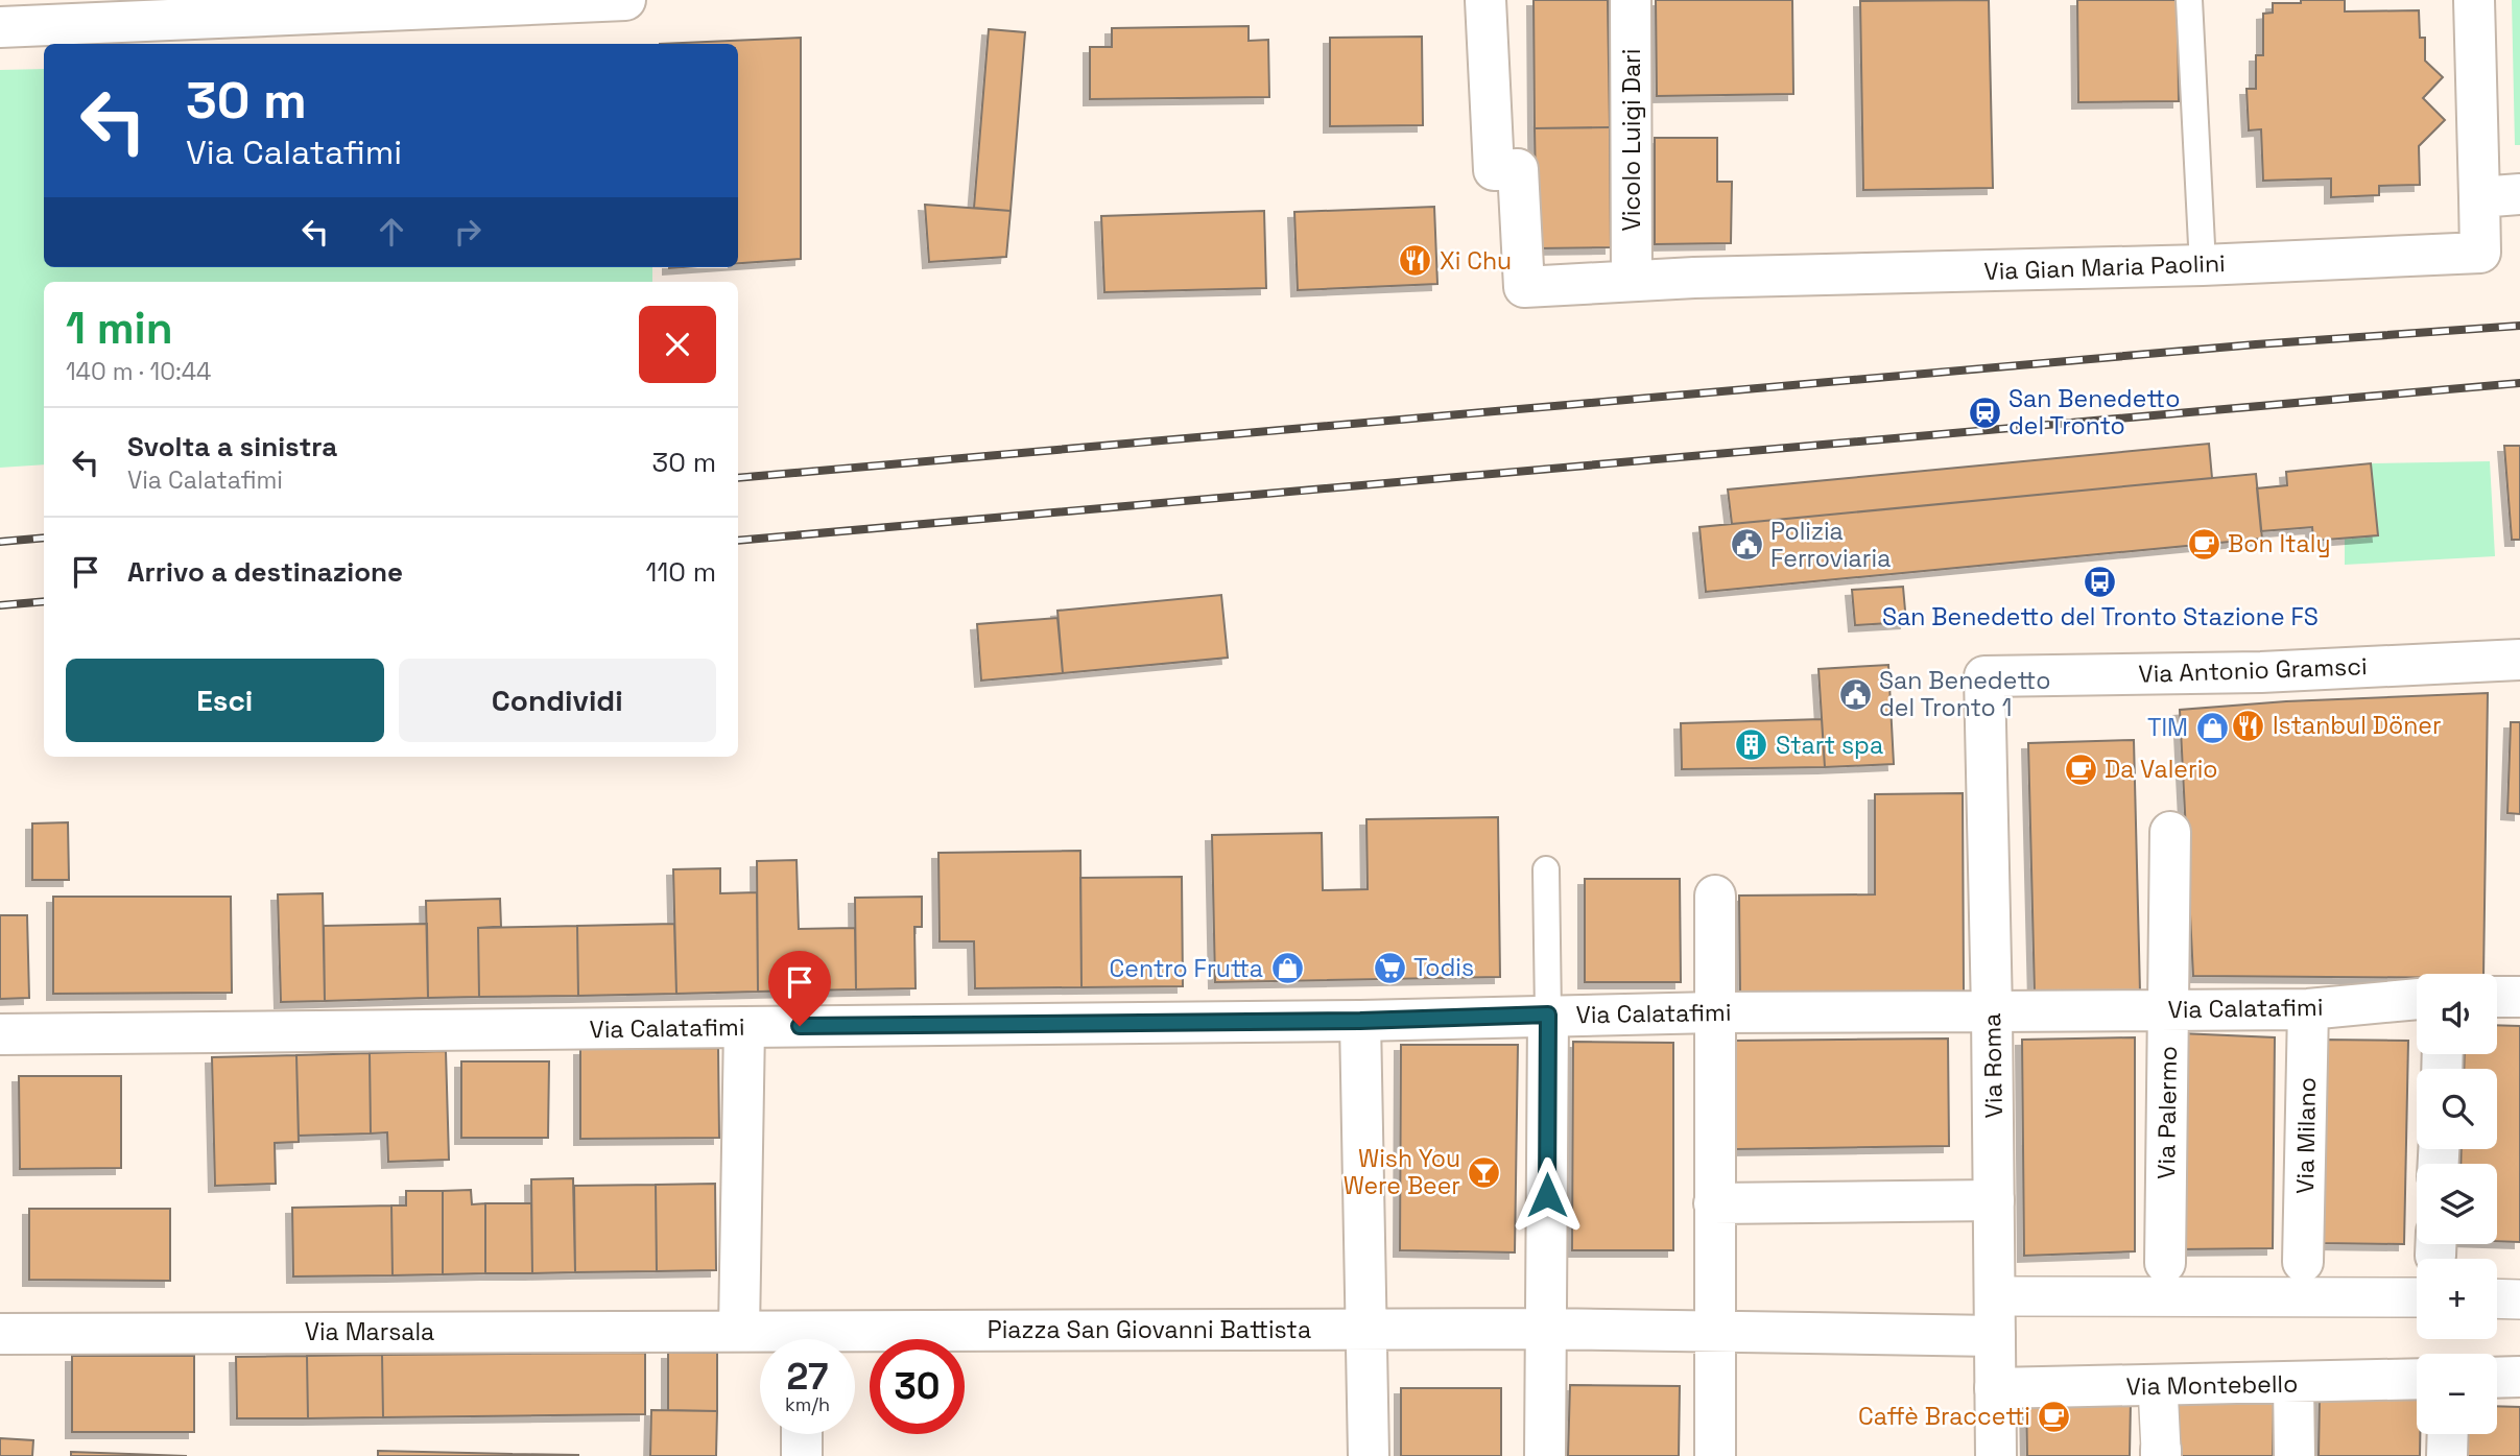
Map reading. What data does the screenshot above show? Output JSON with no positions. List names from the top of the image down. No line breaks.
{"streets":{"street":["Vicolo Luigi Dari","Via Gian Maria Paolini","Via Antonio Gramsci","Via Calatafimi","Via Roma","Via Palermo","Via Milano","Piazza San Giovanni Battista","Via Marsala","Via Montebello"]},"crossings":[["Vicolo Luigi Dari","Via Gian Maria Paolini"],["Via Antonio Gramsci","Via Roma"],["Via Calatafimi","Via Roma"],["Via Calatafimi","Via Palermo"],["Via Calatafimi","Via Milano"],["Via Roma","Piazza San Giovanni Battista"],["Via Roma","Via Montebello"],["Piazza San Giovanni Battista","Via Marsala"]],"places":{"restaurant":["Xi Chu","Istanbul Döner"],"station":["San Benedetto del Tronto"],"cafe":["Bon Italy","Da Valerio","Caffè Braccetti"],"public building":["Polizia Ferroviaria","San Benedetto del Tronto 1"],"bus stop":["San Benedetto del Tronto Stazione FS"],"shop":["TIM","Centro Frutta"],"building":["Start spa"],"supermarket":["Todis"],"bar":["Wish You Were Beer"]},"page":{"turn":["30 m","Via Calatafimi"],"heading":["1 min","140 m · 10:44"],"list":[{"name":"Svolta a sinistra","note":"Via Calatafimi","value":"30 m"},{"name":"Arrivo a destinazione","value":"110 m"}],"buttons":["Esci","Condividi"],"map_buttons":["+","−"],"speed":"27 km/h","limit":"30"}}
